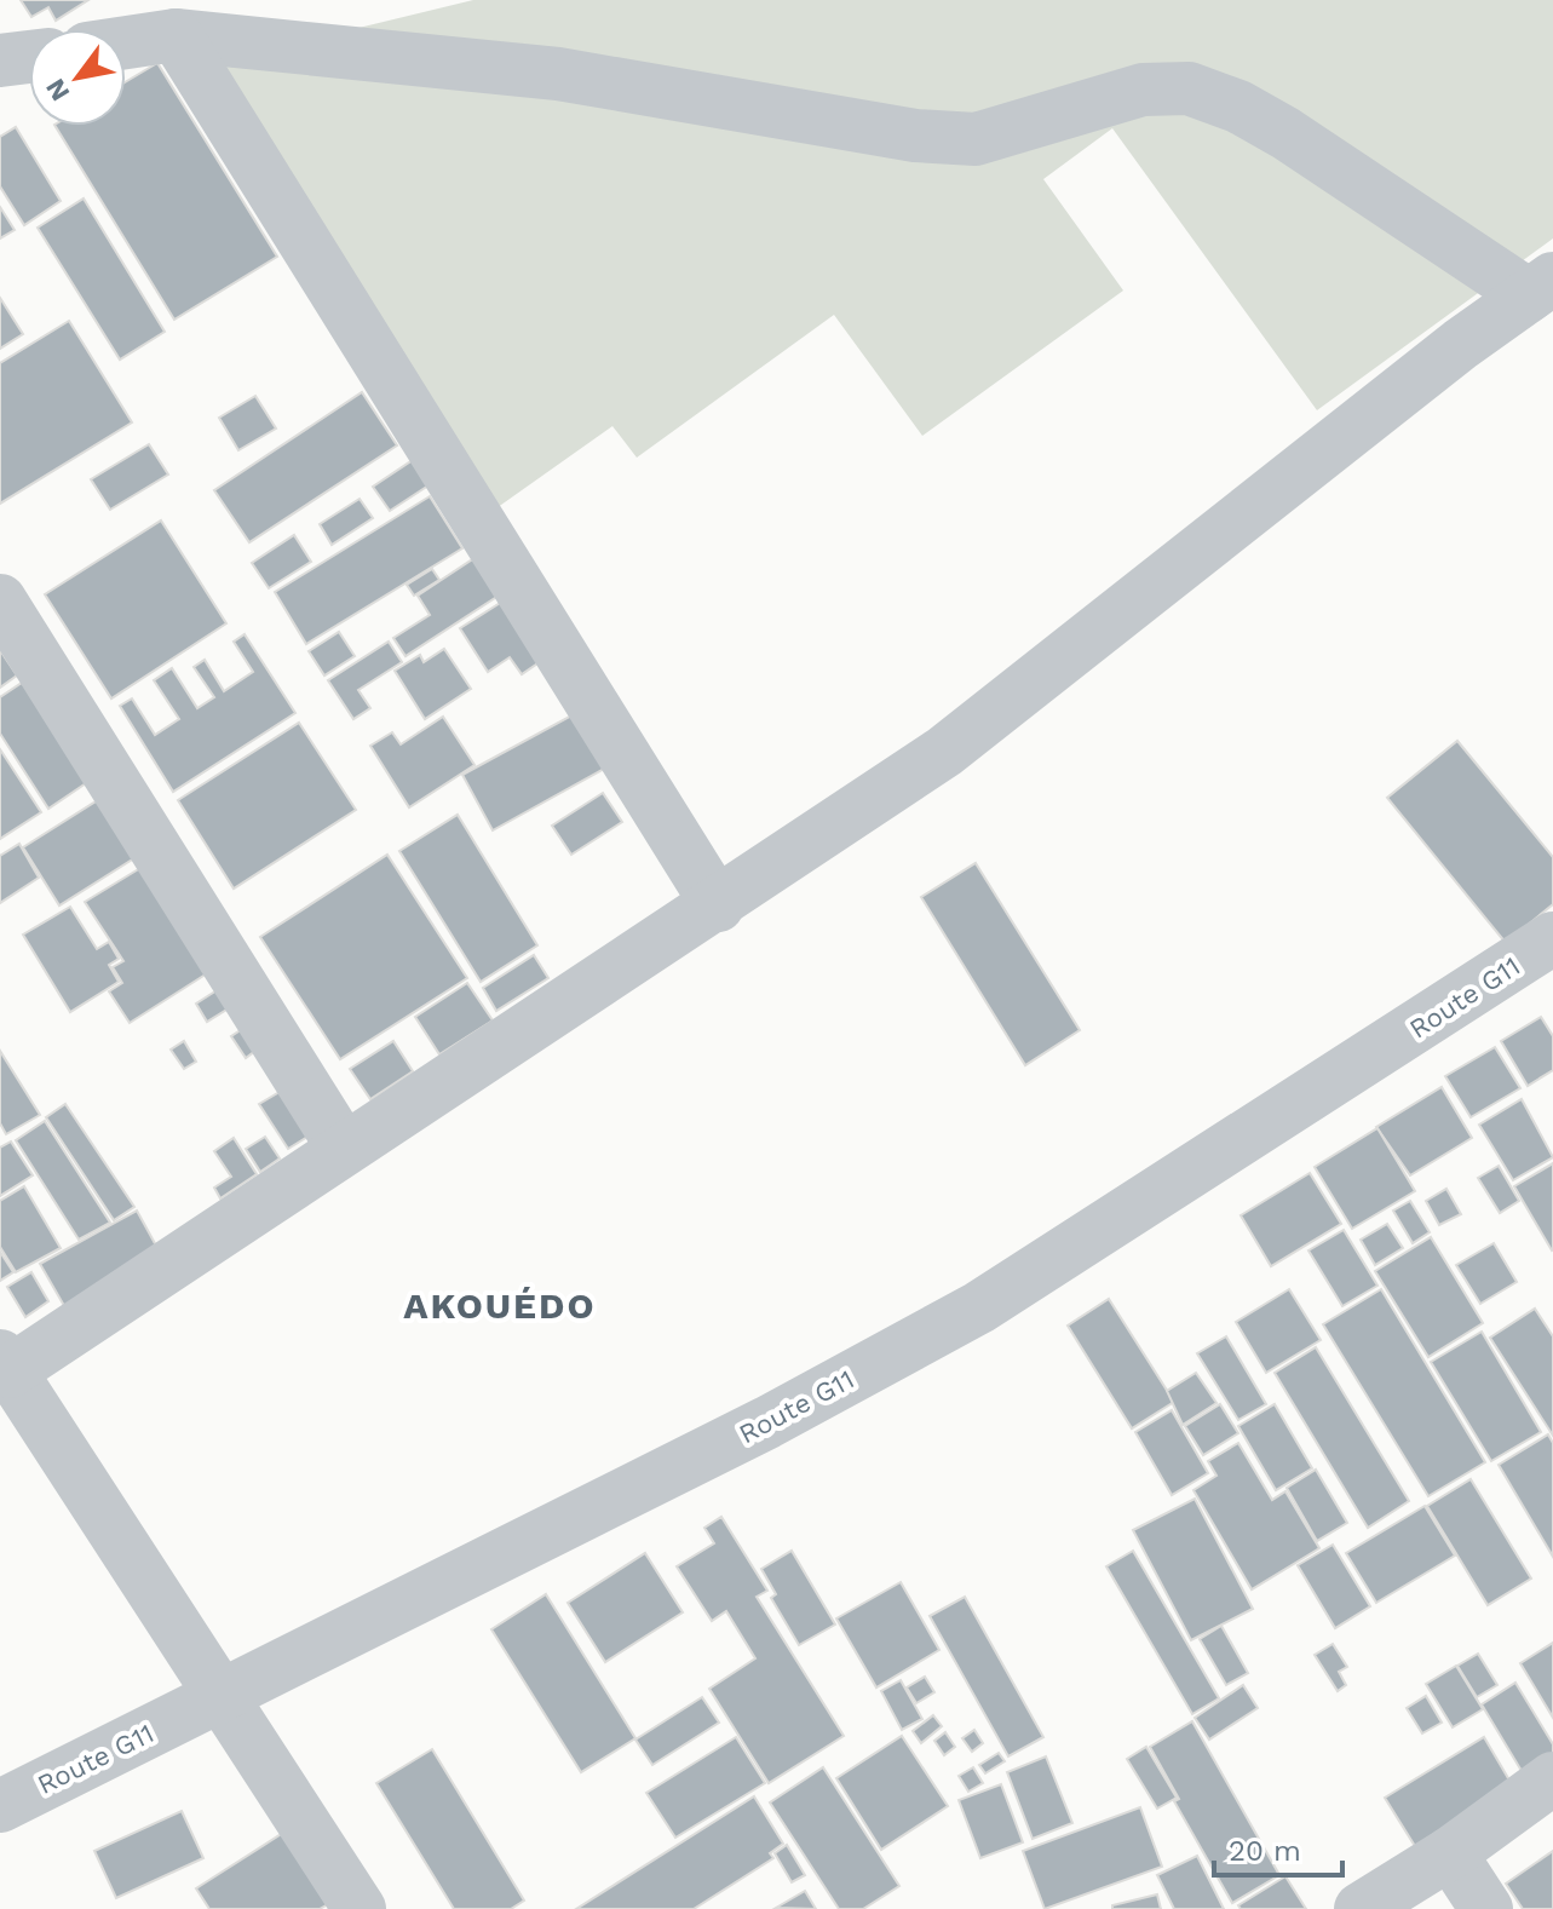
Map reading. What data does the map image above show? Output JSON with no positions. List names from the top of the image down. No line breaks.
{"streets":{"street":["Route G11"]},"districts":["AKOUÉDO"],"scale_bar":"20 m","north":"bottom left"}
